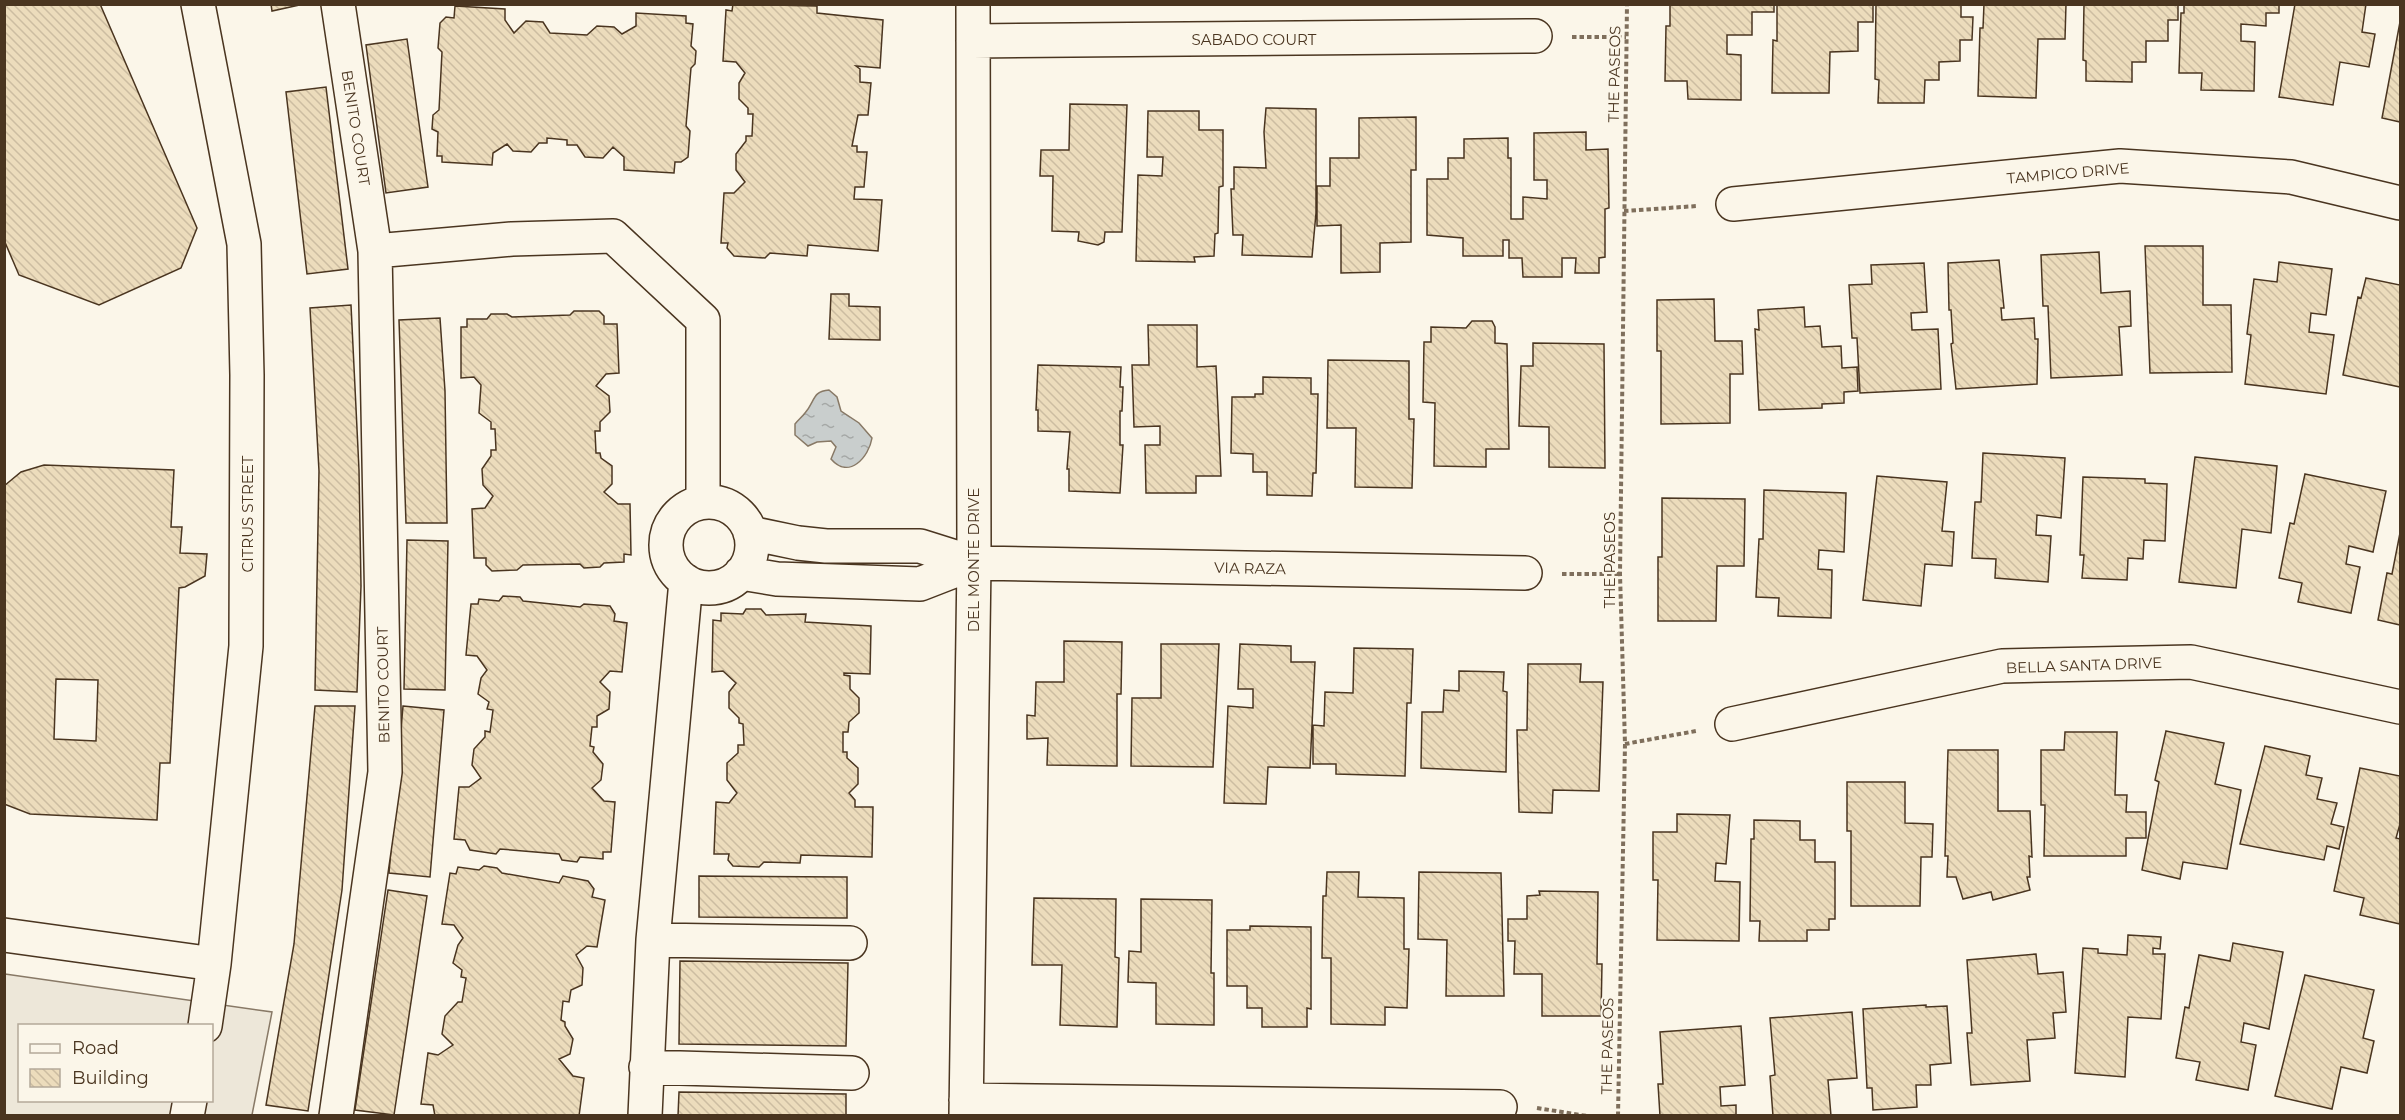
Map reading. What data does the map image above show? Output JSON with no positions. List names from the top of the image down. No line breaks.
{"streets":{"street":["SABADO COURT","BENITO COURT","TAMPICO DRIVE","CITRUS STREET","DEL MONTE DRIVE","VIA RAZA","BELLA SANTA DRIVE"],"path":["THE PASEOS"]},"crossings":[["SABADO COURT","DEL MONTE DRIVE"],["DEL MONTE DRIVE","VIA RAZA"]],"legend":["Road","Building"]}
